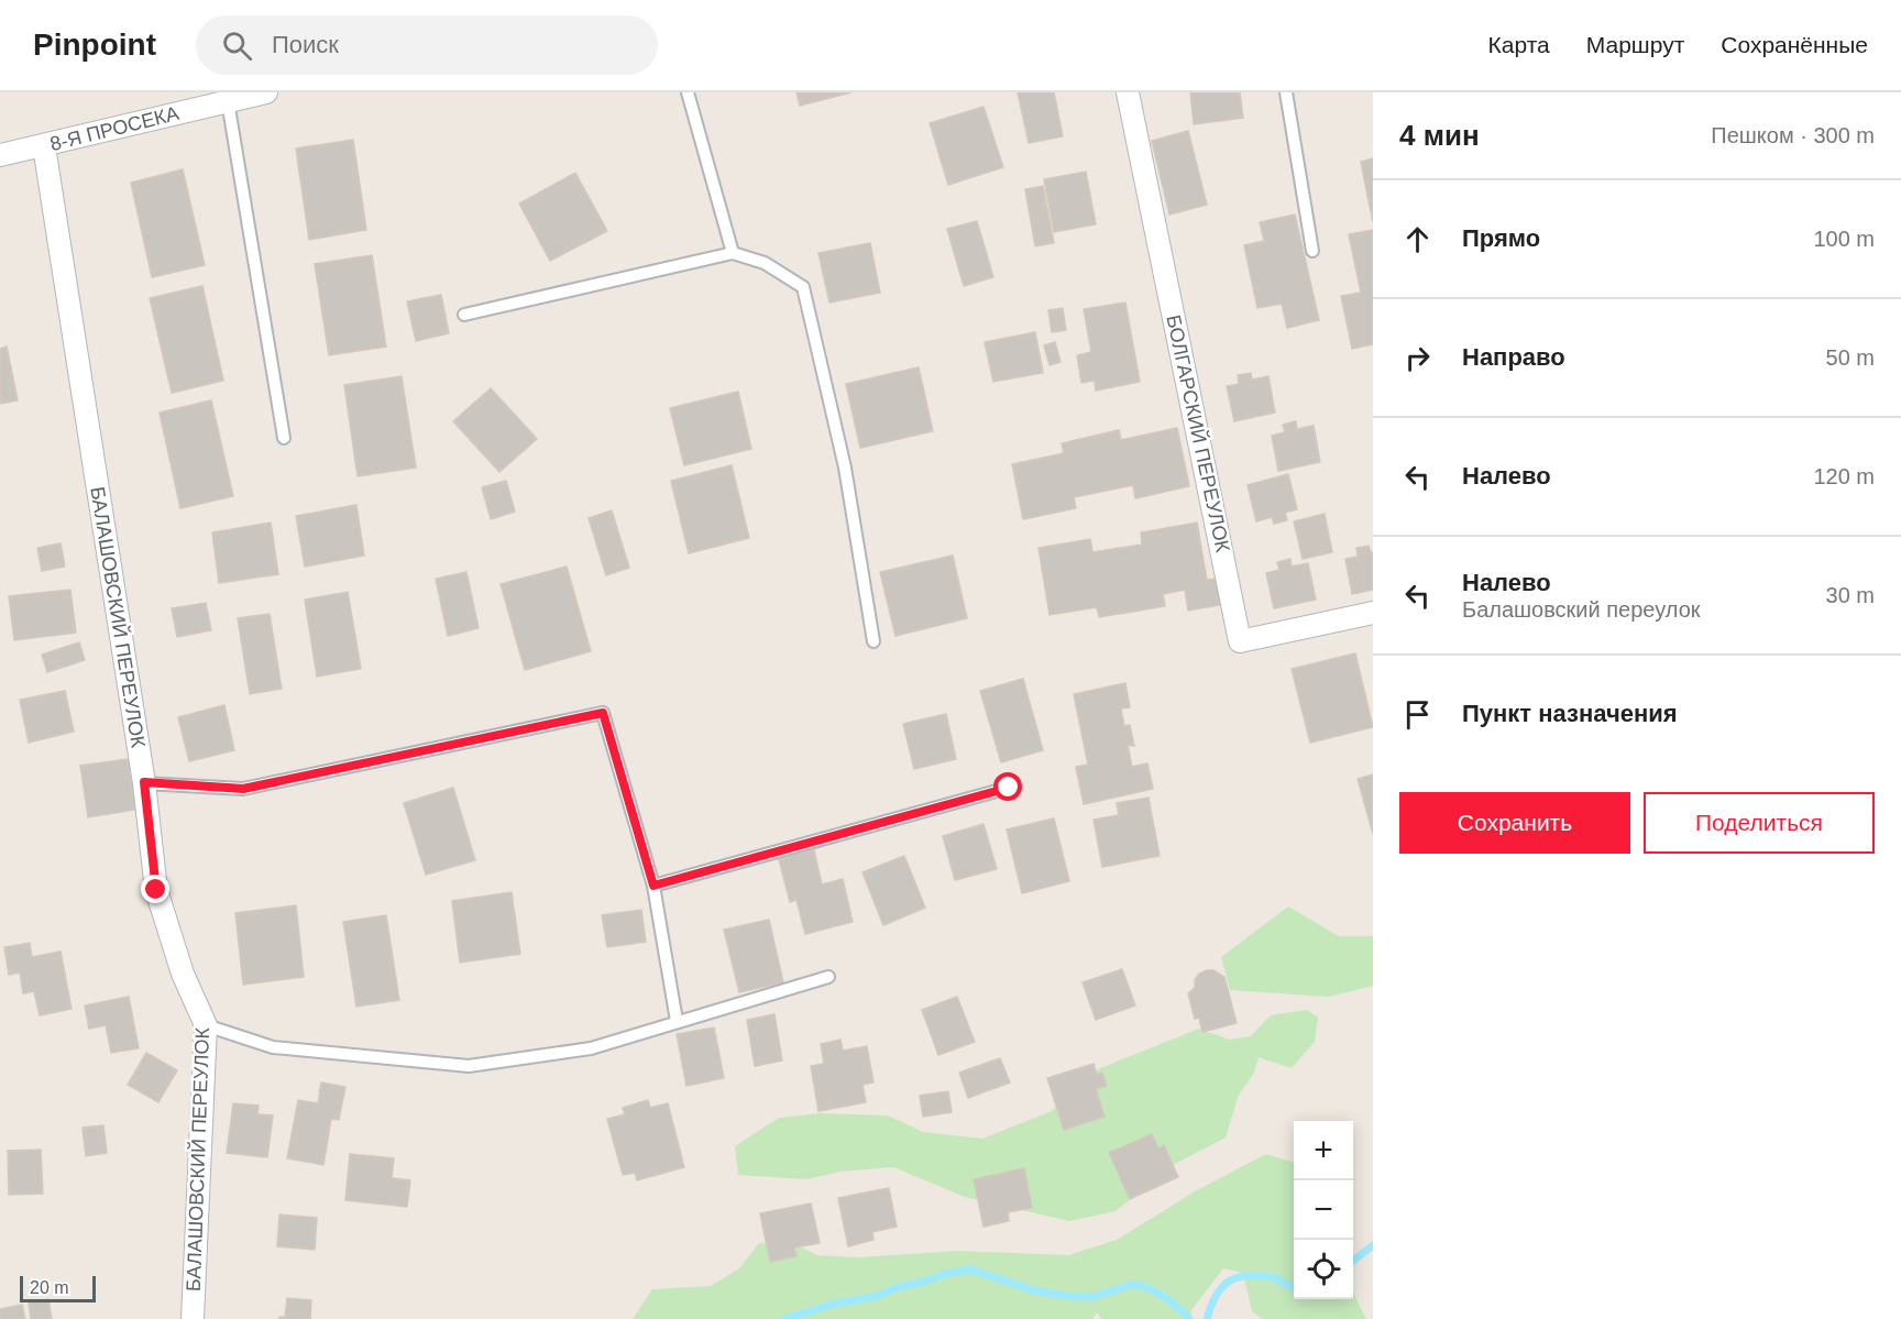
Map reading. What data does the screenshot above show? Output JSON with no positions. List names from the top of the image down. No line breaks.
{"streets":{"street":["8-Я ПРОСЕКА","БОЛГАРСКИЙ ПЕРЕУЛОК","БАЛАШОВСКИЙ ПЕРЕУЛОК"]},"crossings":[["8-Я ПРОСЕКА","БАЛАШОВСКИЙ ПЕРЕУЛОК"]],"scale_bar":"20 m","page":{"header":"Pinpoint","search":"Поиск","nav":["Карта","Маршрут","Сохранённые"],"heading":["4 мин","Пешком · 300 m"],"list":[["Прямо","100 m"],["Направо","50 m"],["Налево","120 m"],["Налево","Балашовский переулок","30 m"],"Пункт назначения"],"buttons":["Сохранить","Поделиться"],"map_buttons":["+","−"],"scale":"20 m"}}
